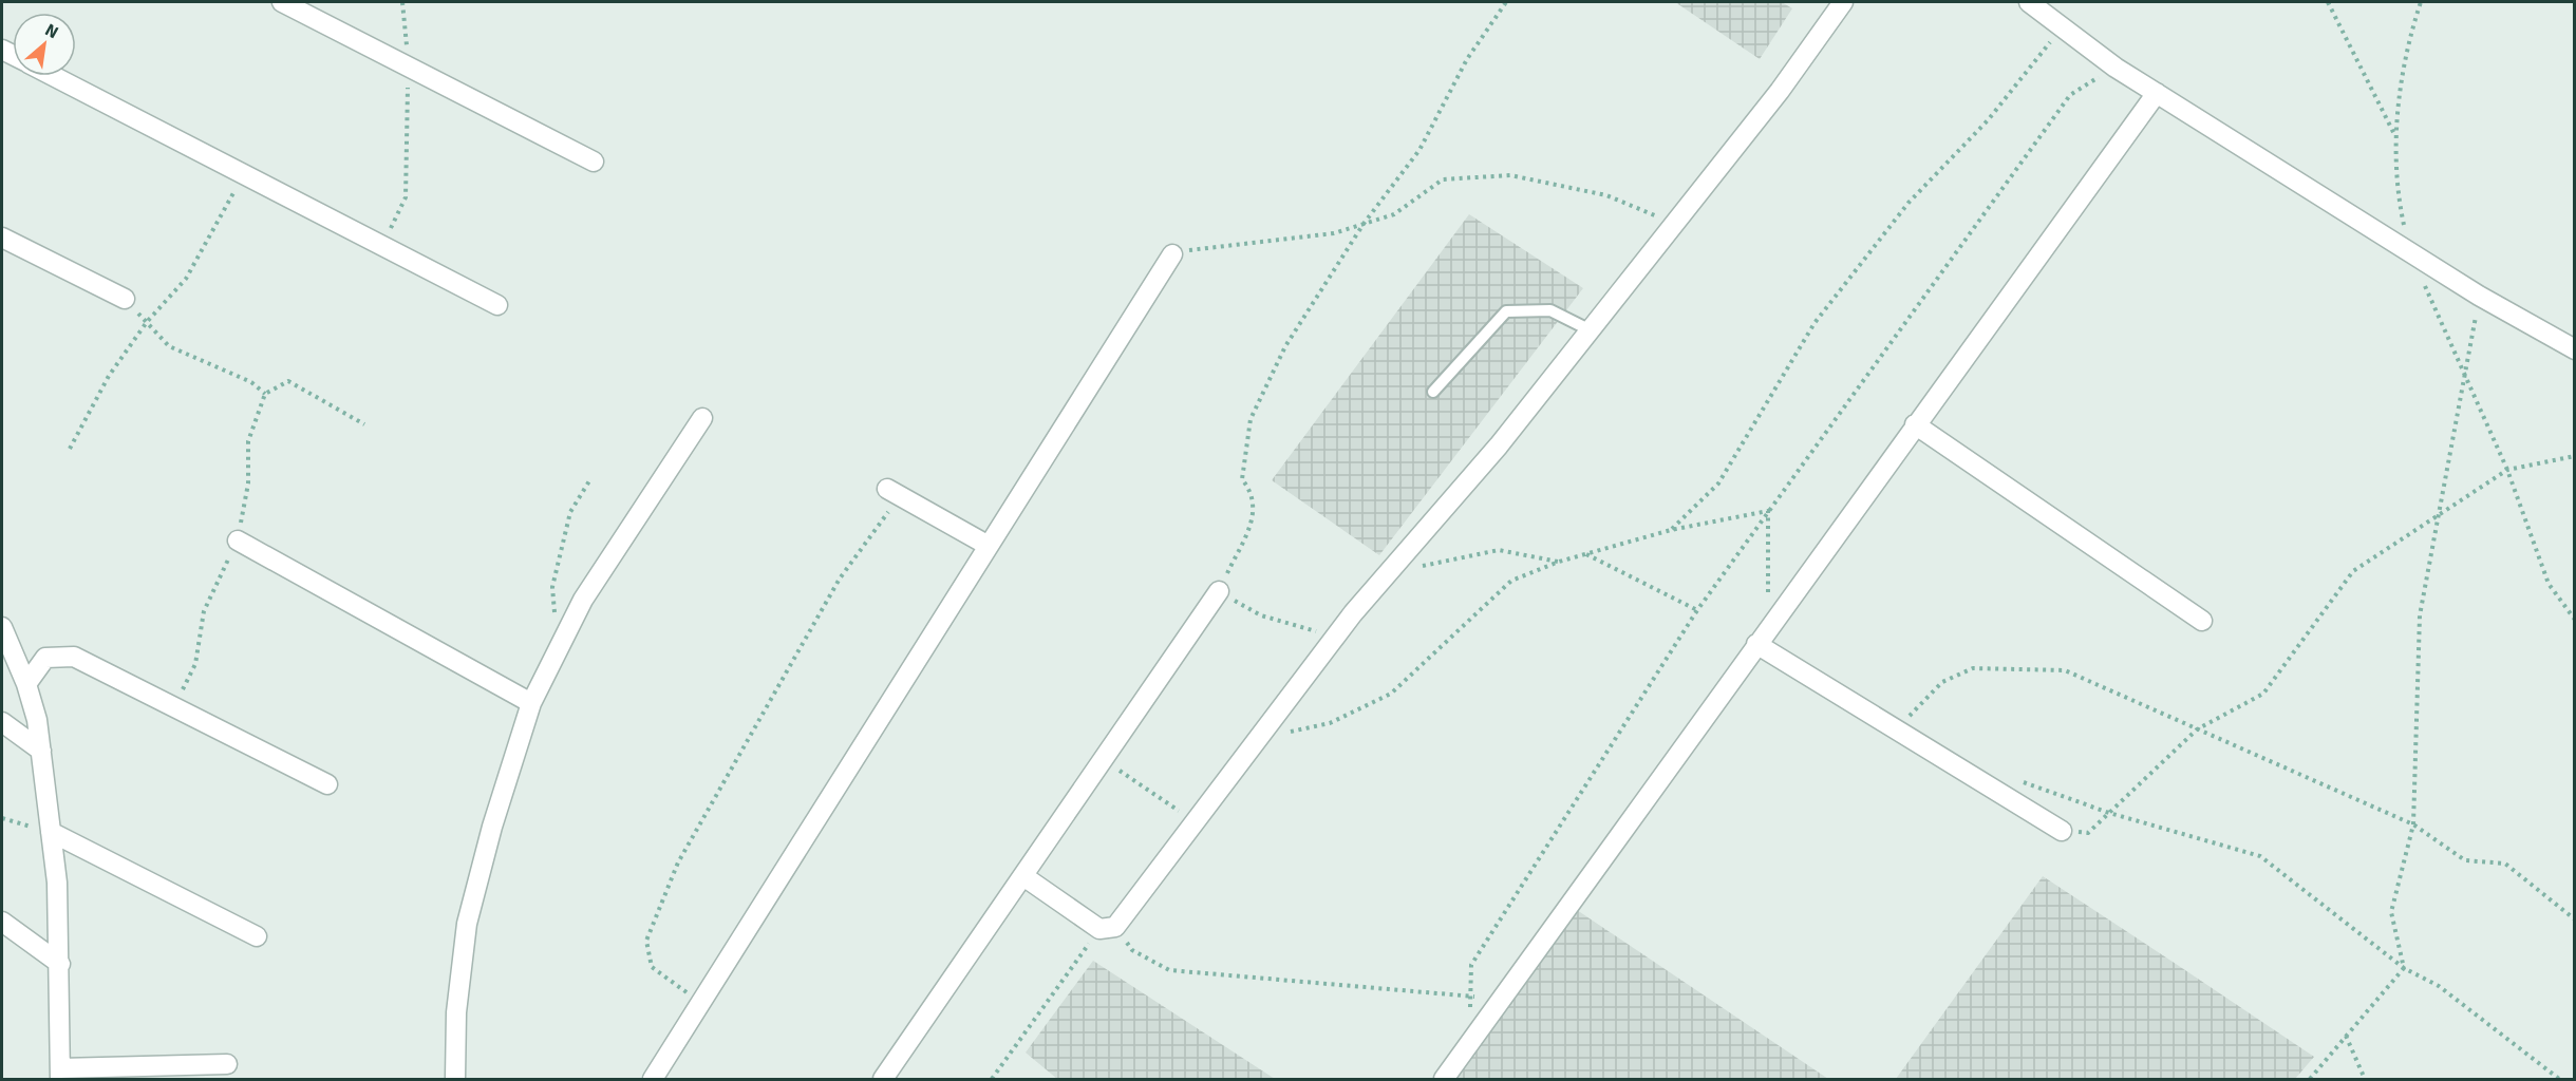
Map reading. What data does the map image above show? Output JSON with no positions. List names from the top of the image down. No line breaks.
{"north":"top right"}
